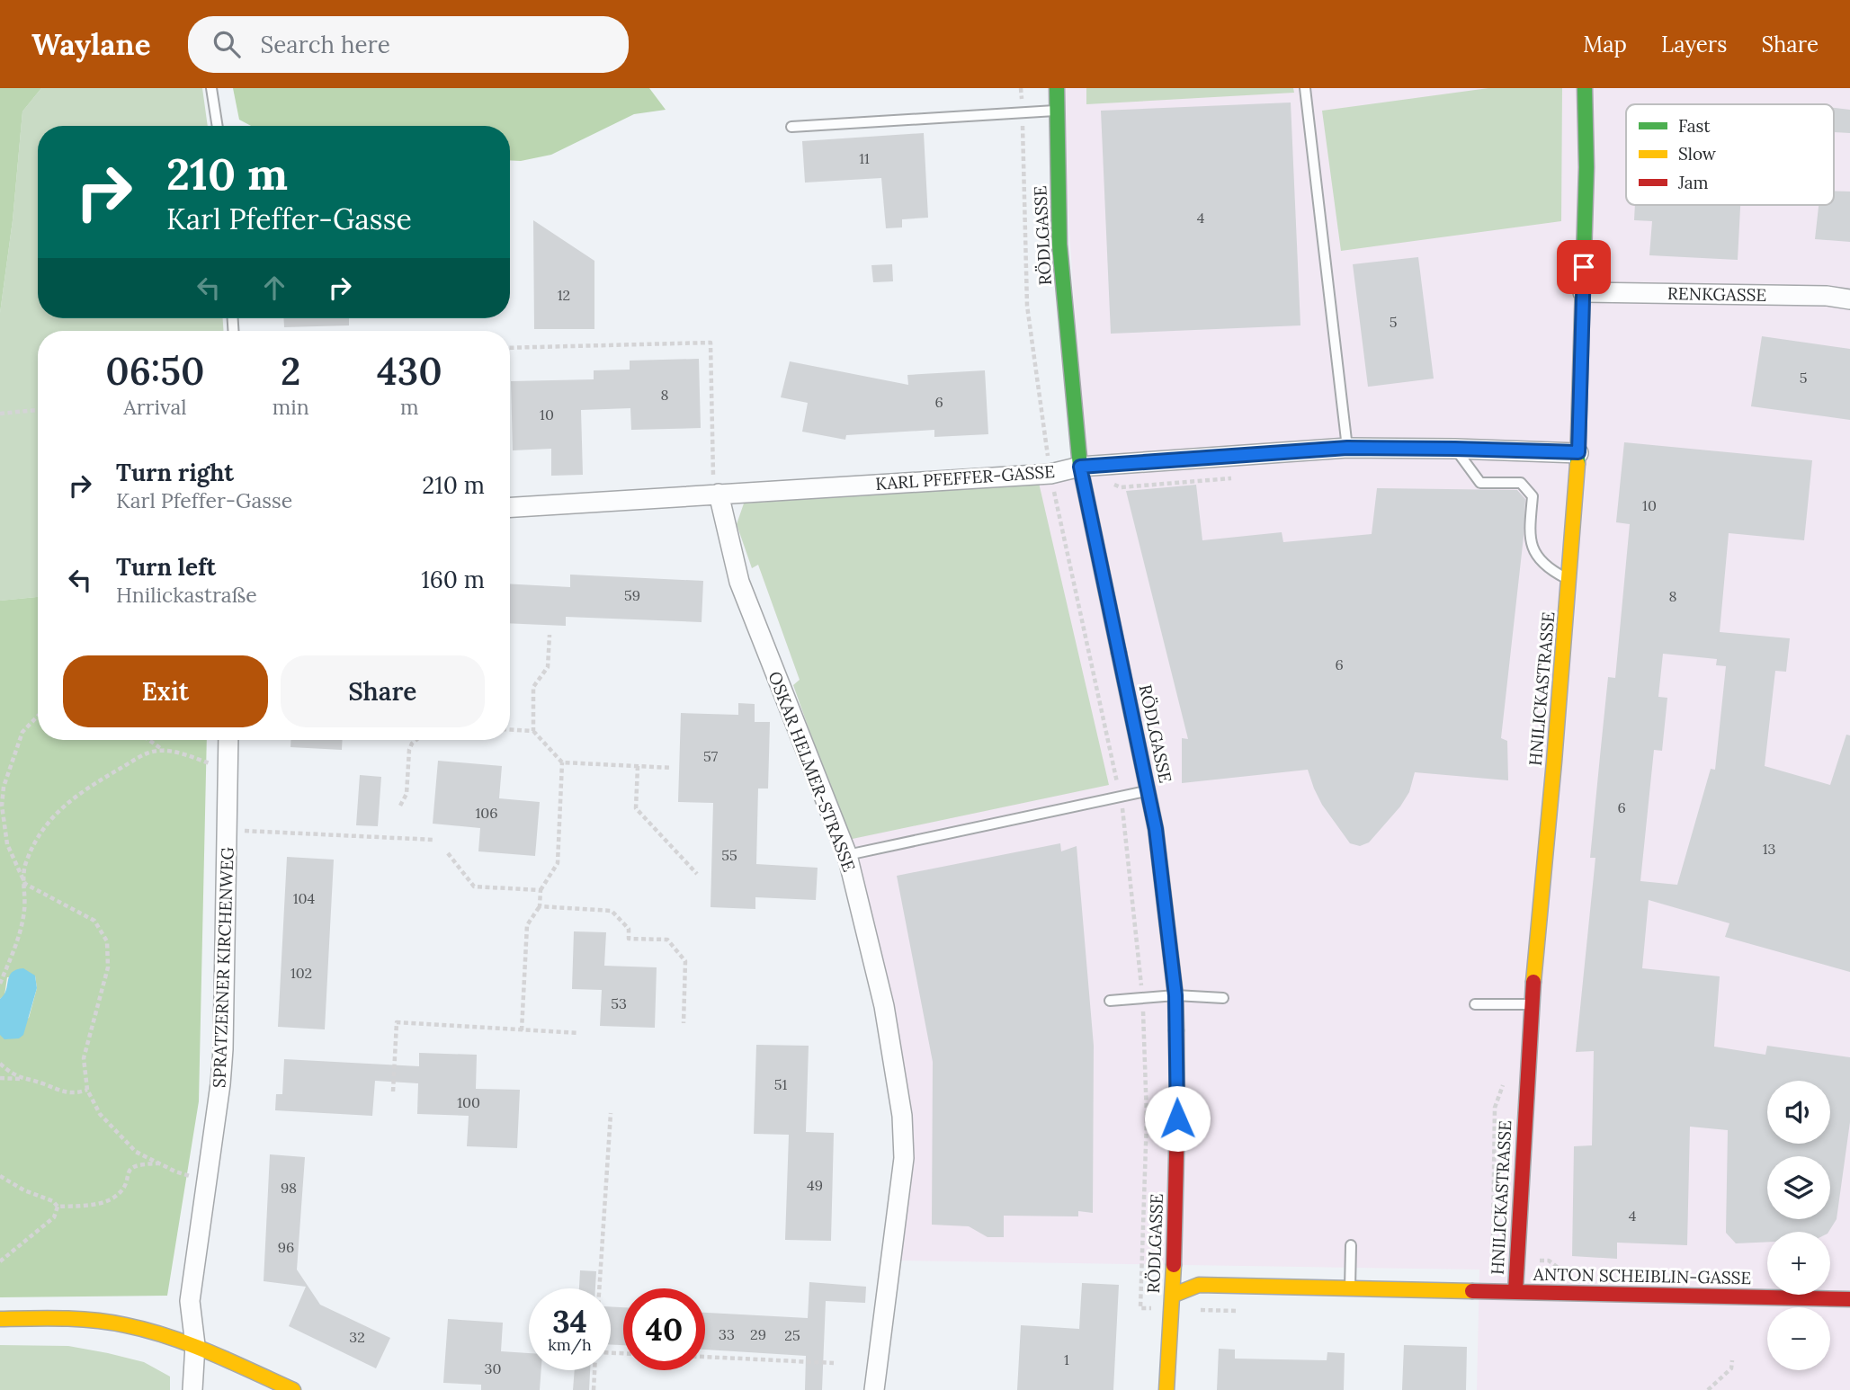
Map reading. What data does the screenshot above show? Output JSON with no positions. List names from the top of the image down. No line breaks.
{"streets":{"street":["RÖDLGASSE","RENKGASSE","KARL PFEFFER-GASSE","HNILICKASTRASSE","OSKAR HELMER-STRASSE","SPRATZERNER KIRCHENWEG","ANTON SCHEIBLIN-GASSE"]},"crossings":[["RÖDLGASSE","KARL PFEFFER-GASSE"],["RÖDLGASSE","ANTON SCHEIBLIN-GASSE"],["RENKGASSE","HNILICKASTRASSE"],["KARL PFEFFER-GASSE","HNILICKASTRASSE"],["KARL PFEFFER-GASSE","OSKAR HELMER-STRASSE"],["HNILICKASTRASSE","ANTON SCHEIBLIN-GASSE"]],"house_numbers":["11","4","12","5","5","8","6","10","10","59","8","6","57","6","106","13","55","104","102","53","51","100","49","98","4","96","33","29","25","32","1","30"],"legend":["Fast","Slow","Jam"],"page":{"header":"Waylane","search":"Search here","nav":["Map","Layers","Share"],"turn":["210 m","Karl Pfeffer-Gasse"],"eta":["06:50","Arrival","2","min","430","m"],"list":[{"name":"Turn right","note":"Karl Pfeffer-Gasse","value":"210 m"},{"name":"Turn left","note":"Hnilickastraße","value":"160 m"}],"buttons":["Exit","Share"],"map_buttons":["+","−"],"speed":"34 km/h","limit":"40"}}
